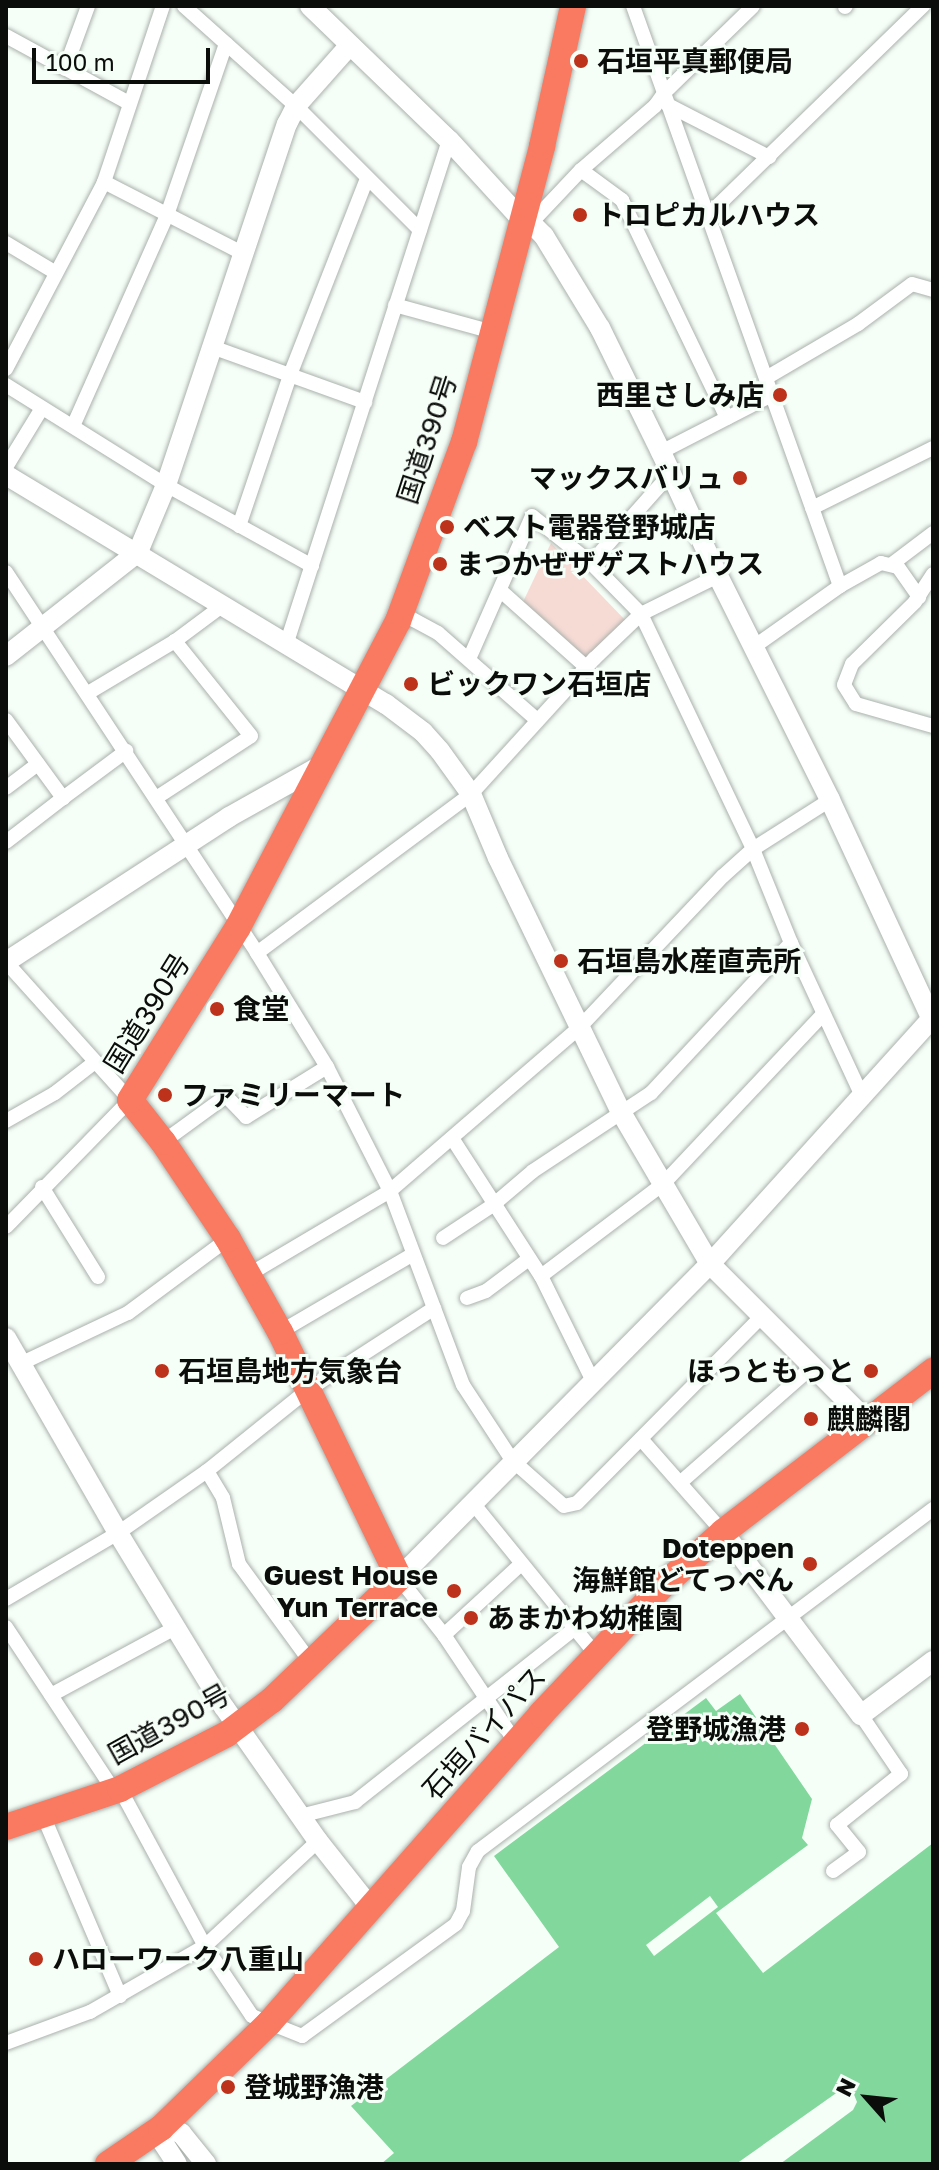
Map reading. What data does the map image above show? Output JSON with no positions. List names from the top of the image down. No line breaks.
{"streets":{"highway":["国道390号","石垣バイパス"]},"places":["石垣平真郵便局","トロピカルハウス","西里さしみ店","マックスバリュ","ベスト電器登野城店","まつかぜザゲストハウス","ビックワン石垣店","石垣島水産直売所","食堂","ファミリーマート","石垣島地方気象台","ほっともっと","麒麟閣","Doteppen 海鮮館どてっぺん","Guest House Yun Terrace","あまかわ幼稚園","登野城漁港","ハローワーク八重山","登城野漁港"],"scale_bar":"100 m","north":"top left"}
